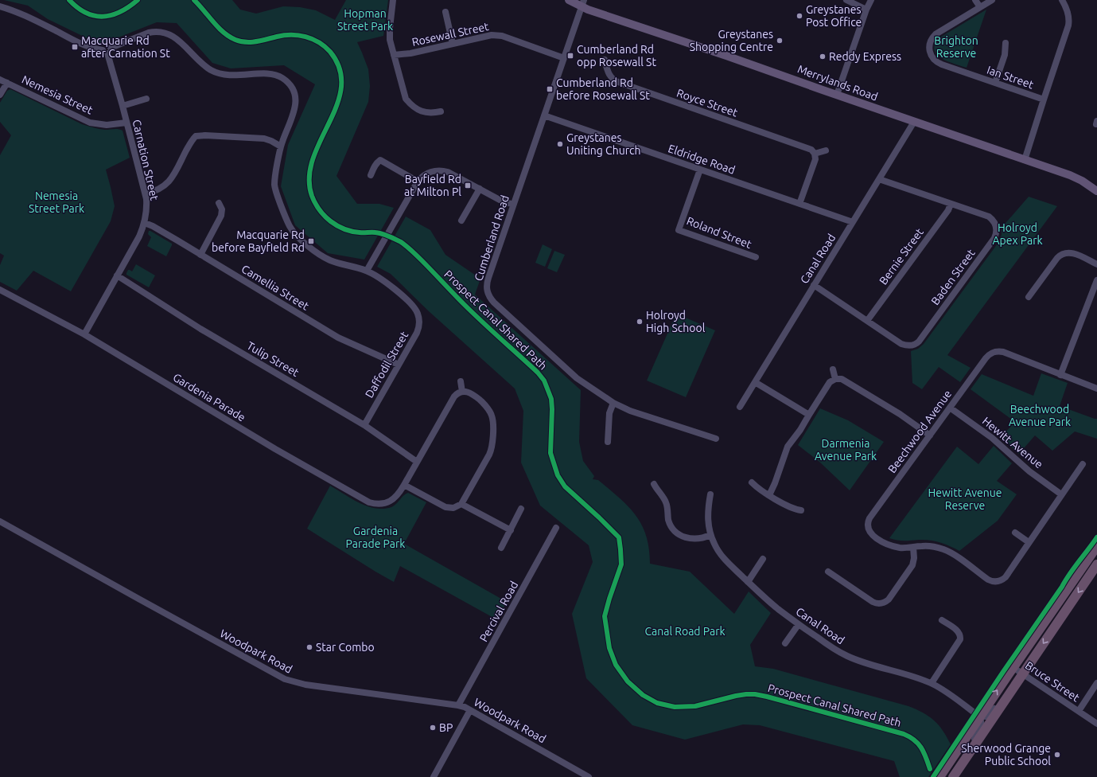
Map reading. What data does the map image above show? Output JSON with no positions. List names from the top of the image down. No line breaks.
{"streets":{"main road":["Merrylands Road"],"street":["Rosewall Street","Ian Street","Nemesia Street","Royce Street","Eldridge Road","Carnation Street","Roland Street","Cumberland Road","Bernie Street","Canal Road","Baden Street","Camellia Street","Tulip Street","Daffodil Street","Gardenia Parade","Beechwood Avenue","Hewitt Avenue","Percival Road","Woodpark Road","Bruce Street"],"cycle path":["Prospect Canal Shared Path"]},"crossings":[["Rosewall Street","Cumberland Road"],["Merrylands Road","Cumberland Road"],["Merrylands Road","Canal Road"],["Nemesia Street","Carnation Street"],["Eldridge Road","Roland Street"],["Eldridge Road","Cumberland Road"],["Eldridge Road","Canal Road"],["Carnation Street","Camellia Street"],["Carnation Street","Tulip Street"],["Carnation Street","Gardenia Parade"],["Bernie Street","Baden Street"],["Canal Road","Baden Street"],["Camellia Street","Daffodil Street"],["Tulip Street","Daffodil Street"],["Tulip Street","Gardenia Parade"],["Beechwood Avenue","Hewitt Avenue"],["Percival Road","Woodpark Road"]],"parks":["Hopman Street Park","Brighton Reserve","Nemesia Street Park","Holroyd Apex Park","Beechwood Avenue Park","Darmenia Avenue Park","Hewitt Avenue Reserve","Gardenia Parade Park","Canal Road Park"],"places":{"other":["Greystanes Post Office","Greystanes Shopping Centre","Reddy Express","Greystanes Uniting Church","Holroyd High School","Star Combo","BP","Sherwood Grange Public School"],"transit":["Macquarie Rd after Carnation St","Cumberland Rd opp Rosewall St","Cumberland Rd before Rosewall St","Bayfield Rd at Milton Pl","Macquarie Rd before Bayfield Rd"]}}
